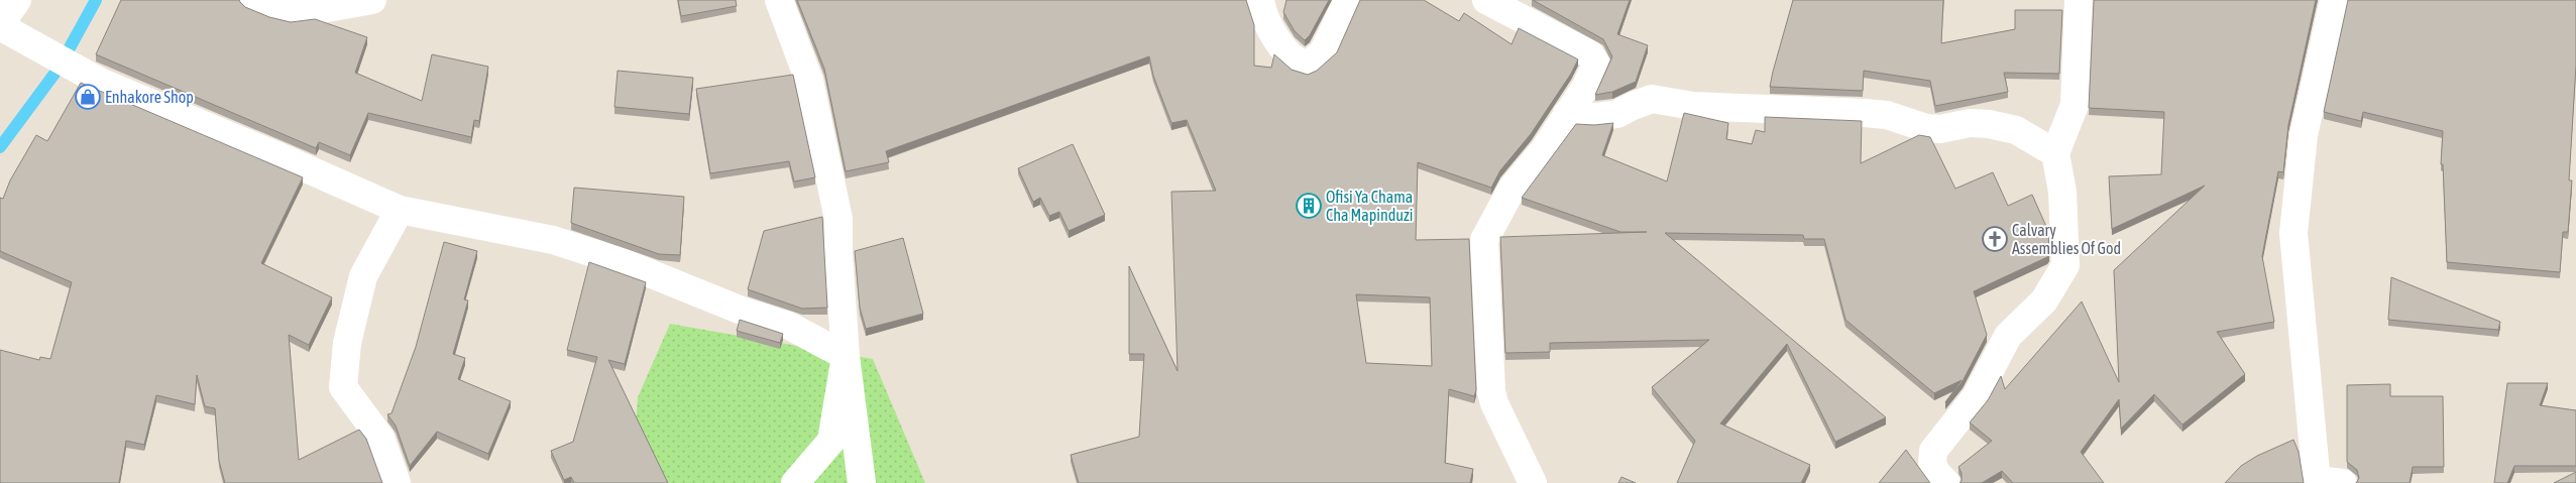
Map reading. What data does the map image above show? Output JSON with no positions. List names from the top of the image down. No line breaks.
{"places":{"shop":["Enhakore Shop"],"building":["Ofisi Ya Chama Cha Mapinduzi"],"church":["Calvary Assemblies Of God"]}}
